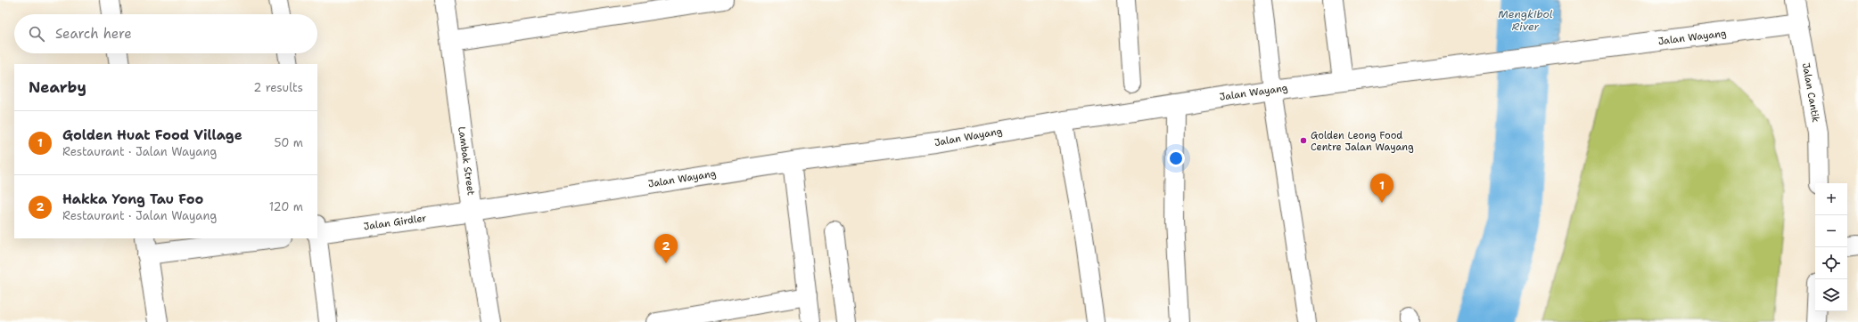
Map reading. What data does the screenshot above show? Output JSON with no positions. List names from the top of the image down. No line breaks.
{"streets":{"street":["Jalan Wayang","Jalan Cantik","Lambak Street","Jalan Girdler"]},"crossings":[["Jalan Wayang","Jalan Cantik"],["Jalan Wayang","Lambak Street"],["Jalan Wayang","Jalan Girdler"],["Lambak Street","Jalan Girdler"]],"water":["Mengkibol River"],"places":["Golden Leong Food Centre Jalan Wayang"],"page":{"search":"Search here","heading":["Nearby","2 results"],"list":[{"mark":"1","name":"Golden Huat Food Village","note":"Restaurant · Jalan Wayang","value":"50 m"},{"mark":"2","name":"Hakka Yong Tau Foo","note":"Restaurant · Jalan Wayang","value":"120 m"}],"pins":["1","2"],"map_buttons":["+","−"]}}
